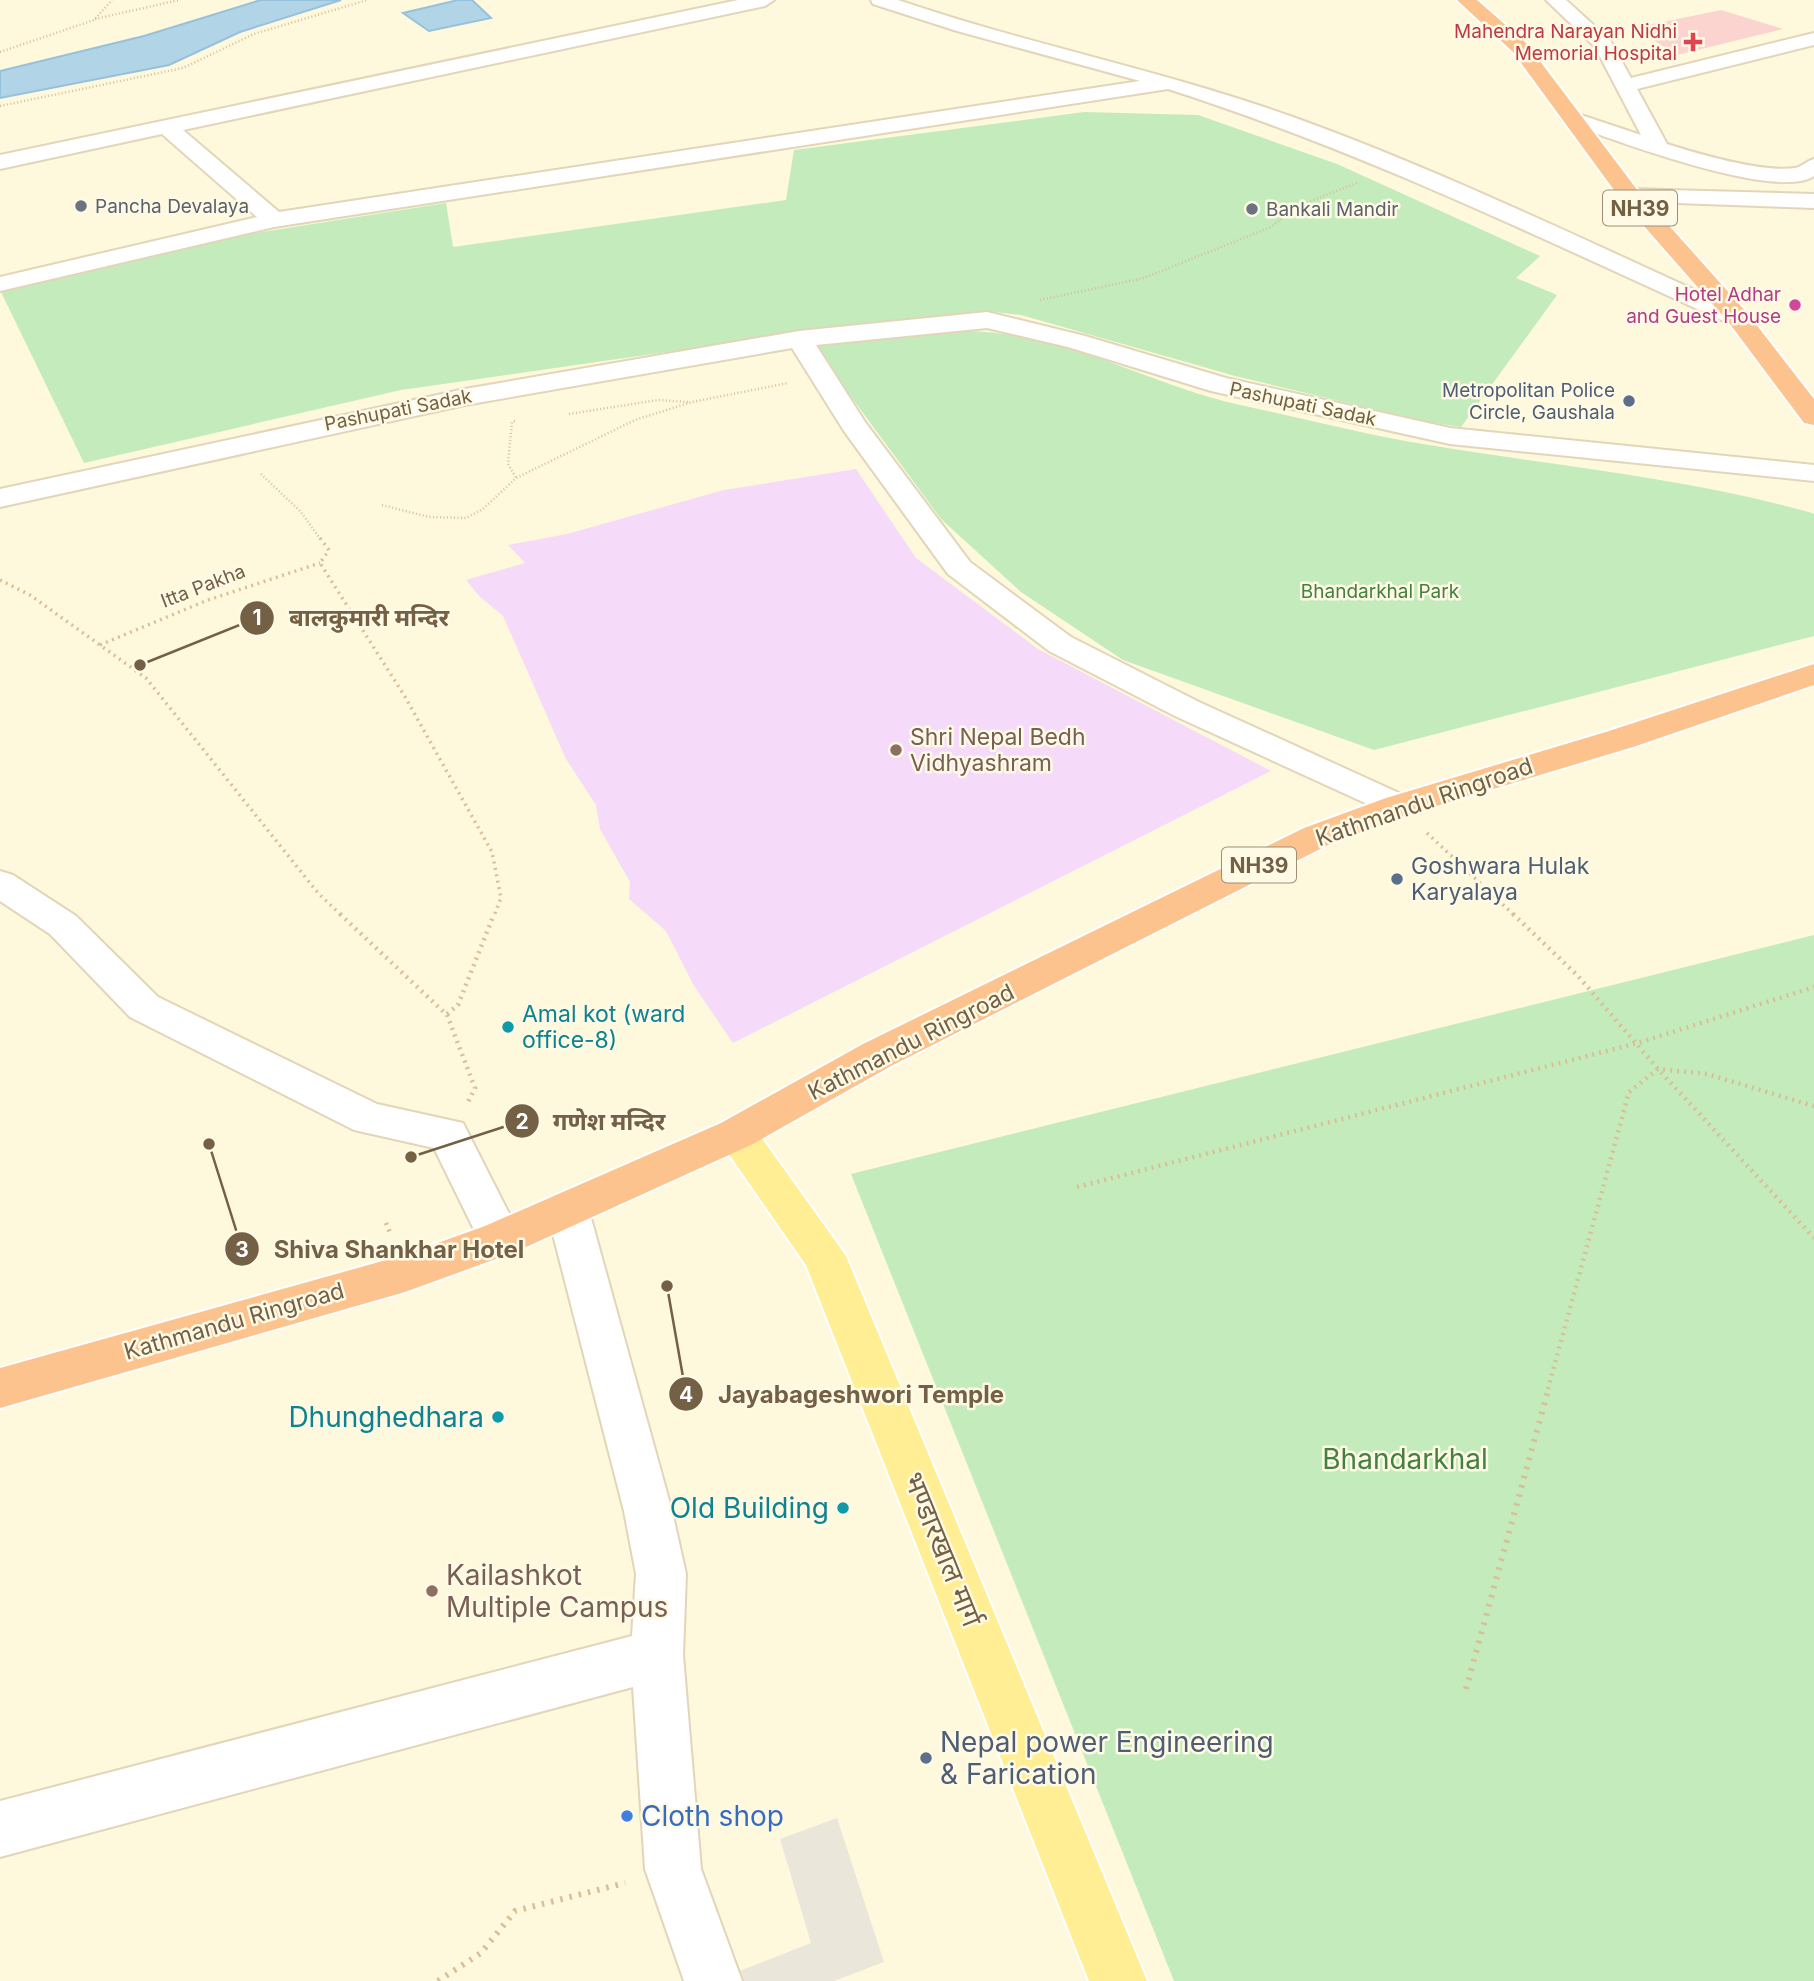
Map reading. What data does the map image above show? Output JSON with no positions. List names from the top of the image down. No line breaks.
{"streets":{"highway":["NH39","Kathmandu Ringroad"],"main road":["भण्डारखाल मार्ग"],"street":["Pashupati Sadak"],"path":["Itta Pakha"]},"crossings":[["Kathmandu Ringroad","भण्डारखाल मार्ग"]],"parks":["Bhandarkhal Park","Bhandarkhal"],"places":{"health":["Mahendra Narayan Nidhi Memorial Hospital"],"other":["Pancha Devalaya","Bankali Mandir","Hotel Adhar and Guest House","Metropolitan Police Circle, Gaushala","बालकुमारी मन्दिर","Shri Nepal Bedh Vidhyashram","Goshwara Hulak Karyalaya","Amal kot (ward office-8)","Shiva Shankhar Hotel","गणेश मन्दिर","Jayabageshwori Temple","Dhunghedhara","Old Building","Kailashkot Multiple Campus","Nepal power Engineering & Farication","Cloth shop"]}}
